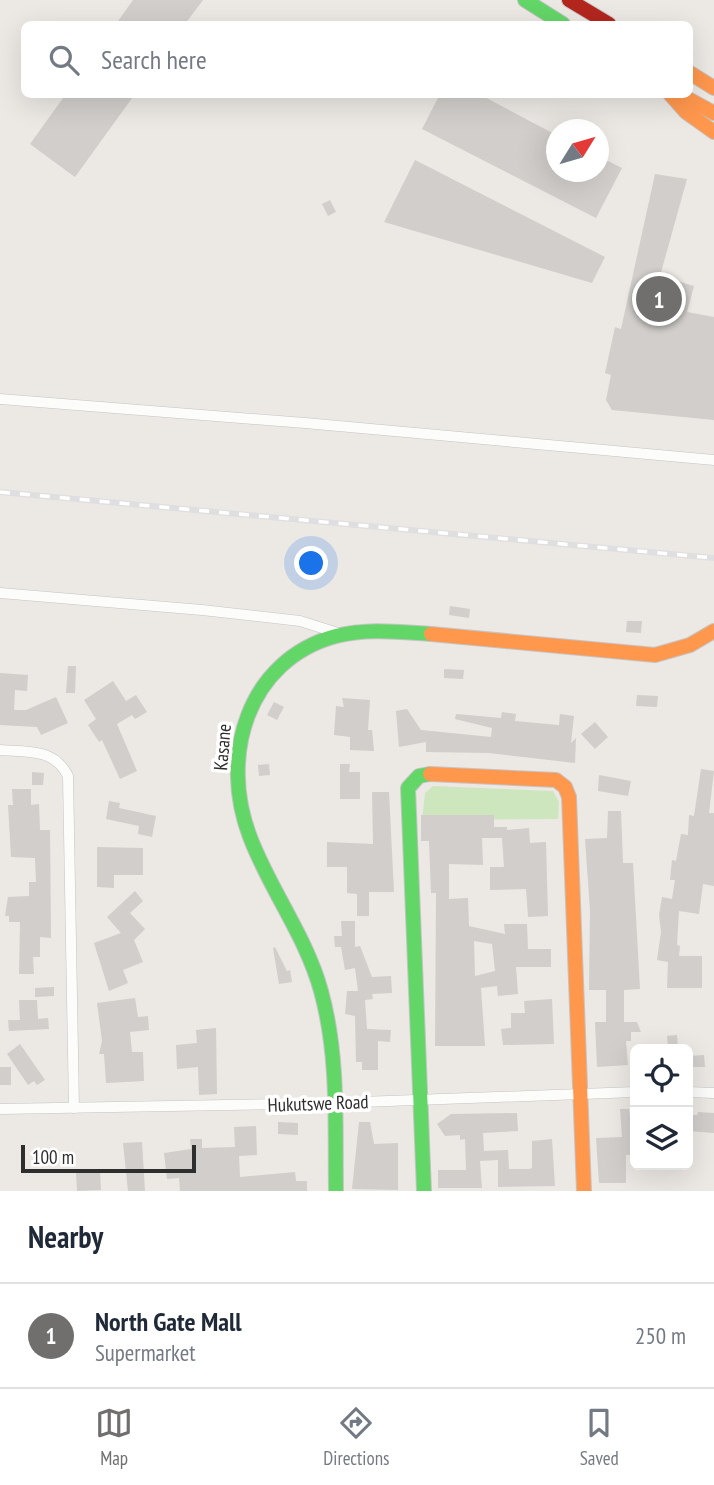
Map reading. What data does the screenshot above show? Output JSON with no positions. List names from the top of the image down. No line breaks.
{"streets":{"main road":["Kasane"],"street":["Hukutswe Road"]},"crossings":[["Kasane","Hukutswe Road"]],"scale_bar":"100 m","north":"top right","page":{"search":"Search here","pins":"1","scale":"100 m","heading":"Nearby","list":[{"mark":"1","name":"North Gate Mall","note":"Supermarket","value":"250 m"}],"nav":["Map","Directions","Saved"]}}
